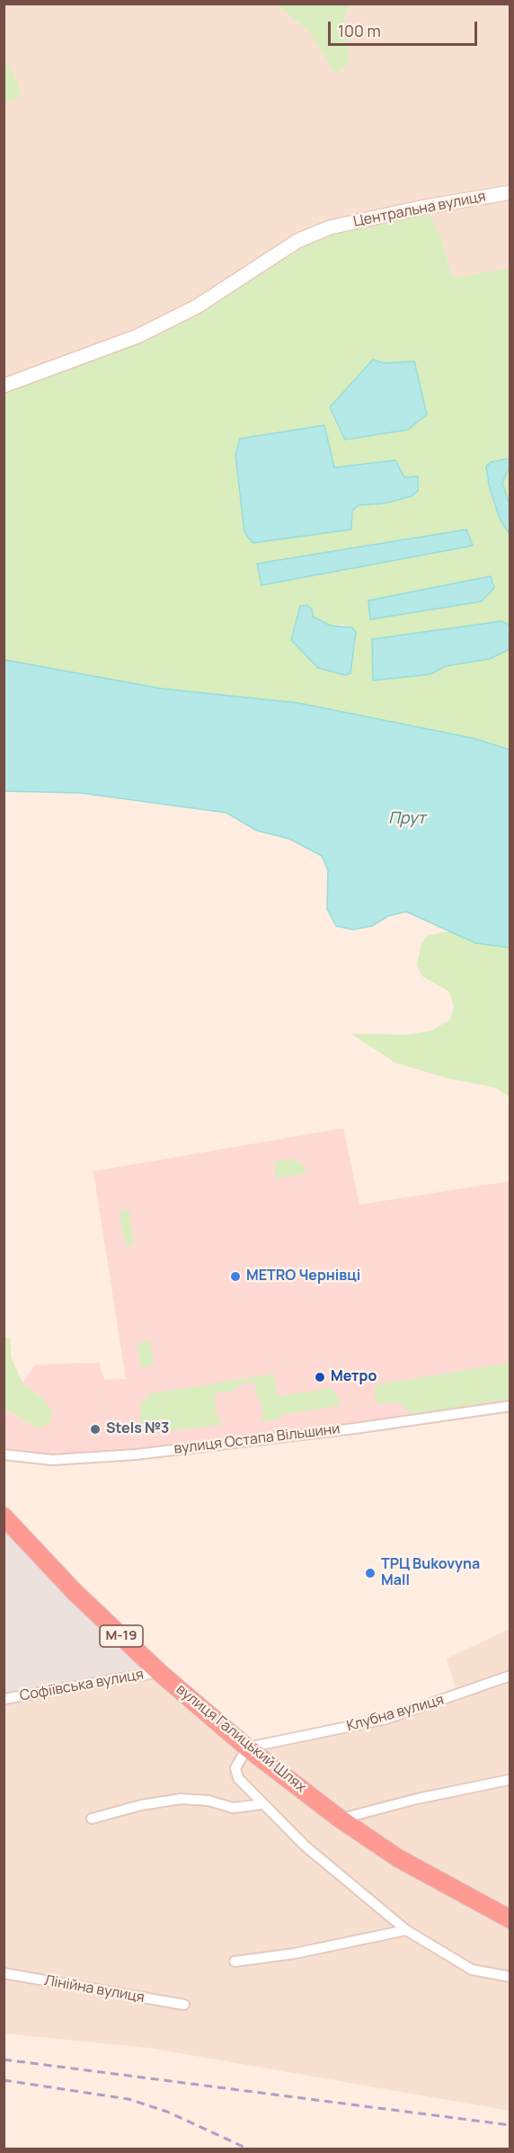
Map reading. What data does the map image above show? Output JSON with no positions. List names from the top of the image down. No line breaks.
{"streets":{"highway":["М-19","вулиця Галицький Шлях"],"main road":["Центральна вулиця"],"street":["вулиця Остапа Вільшини","Софіївська вулиця","Клубна вулиця","Лінійна вулиця"]},"crossings":[["Софіївська вулиця","вулиця Галицький Шлях"],["Клубна вулиця","вулиця Галицький Шлях"]],"water":["Прут"],"places":["METRO Чернівці","Метро","Stels №3","ТРЦ Bukovyna Mall"],"scale_bar":"100 m"}
